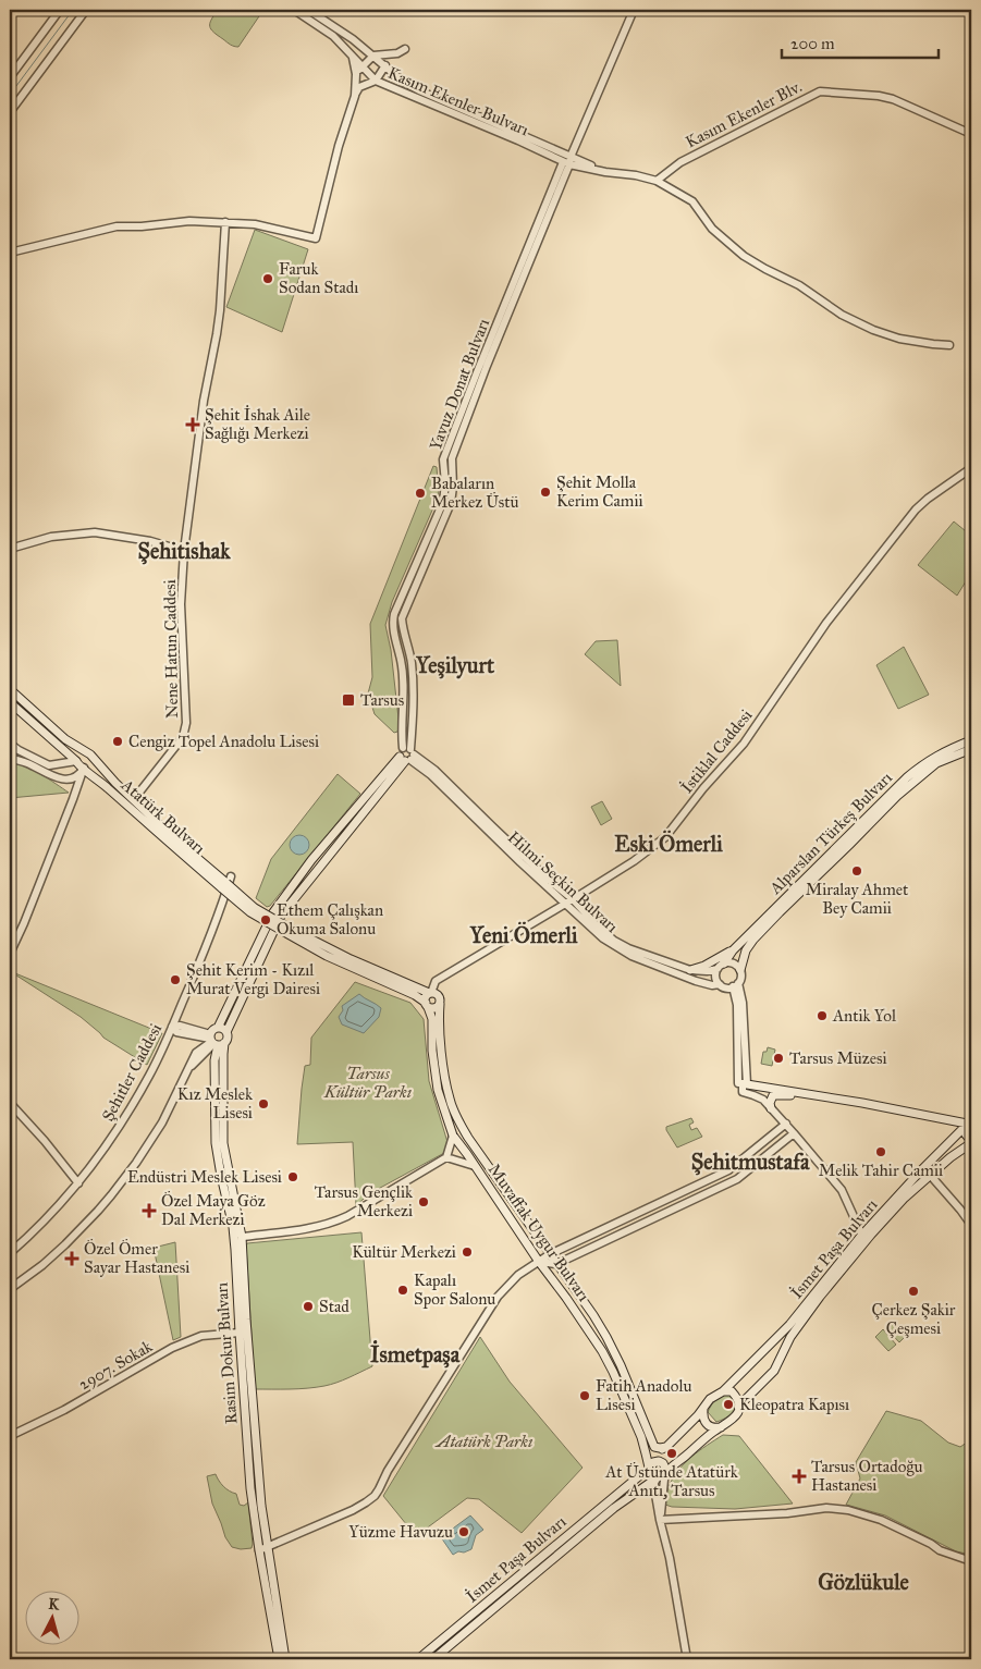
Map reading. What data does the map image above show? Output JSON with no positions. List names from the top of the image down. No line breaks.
{"streets":{"main road":["Atatürk Bulvarı","Alparslan Türkeş Bulvarı","Muvaffak Uygur Bulvarı","İsmet Paşa Bulvarı","Rasim Dokur Bulvarı"],"street":["Kasım Ekenler Bulvarı","Kasım Ekenler Blv.","Yavuz Donat Bulvarı","Nene Hatun Caddesi","İstiklal Caddesi","Hilmi Seçkin Bulvarı","Şehitler Caddesi","2907. Sokak"]},"crossings":[["Kasım Ekenler Bulvarı","Yavuz Donat Bulvarı"],["Yavuz Donat Bulvarı","Hilmi Seçkin Bulvarı"],["Nene Hatun Caddesi","Atatürk Bulvarı"],["İstiklal Caddesi","Hilmi Seçkin Bulvarı"],["İstiklal Caddesi","Muvaffak Uygur Bulvarı"],["Atatürk Bulvarı","Şehitler Caddesi"],["Alparslan Türkeş Bulvarı","Hilmi Seçkin Bulvarı"],["Muvaffak Uygur Bulvarı","İsmet Paşa Bulvarı"],["Rasim Dokur Bulvarı","2907. Sokak"]],"districts":["Şehitishak","Yeşilyurt","Eski Ömerli","Yeni Ömerli","Şehitmustafa","İsmetpaşa","Gözlükule"],"parks":["Tarsus Kültür Parkı","Atatürk Parkı"],"places":{"other":["Faruk Sodan Stadı","Şehit Molla Kerim Camii","Babaların Merkez Üstü","Cengiz Topel Anadolu Lisesi","Miralay Ahmet Bey Camii","Ethem Çalışkan Okuma Salonu","Şehit Kerim - Kızıl Murat Vergi Dairesi","Antik Yol","Tarsus Müzesi","Kız Meslek Lisesi","Melik Tahir Camii","Endüstri Meslek Lisesi","Tarsus Gençlik Merkezi","Kültür Merkezi","Kapalı Spor Salonu","Çerkez Şakir Çeşmesi","Stad","Fatih Anadolu Lisesi","Kleopatra Kapısı","At Üstünde Atatürk Anıtı, Tarsus","Yüzme Havuzu"],"health":["Şehit İshak Aile Sağlığı Merkezi","Özel Maya Göz Dal Merkezi","Özel Ömer Sayar Hastanesi","Tarsus Ortadoğu Hastanesi"],"transit":["Tarsus"]},"scale_bar":"200 m","north":"top"}
